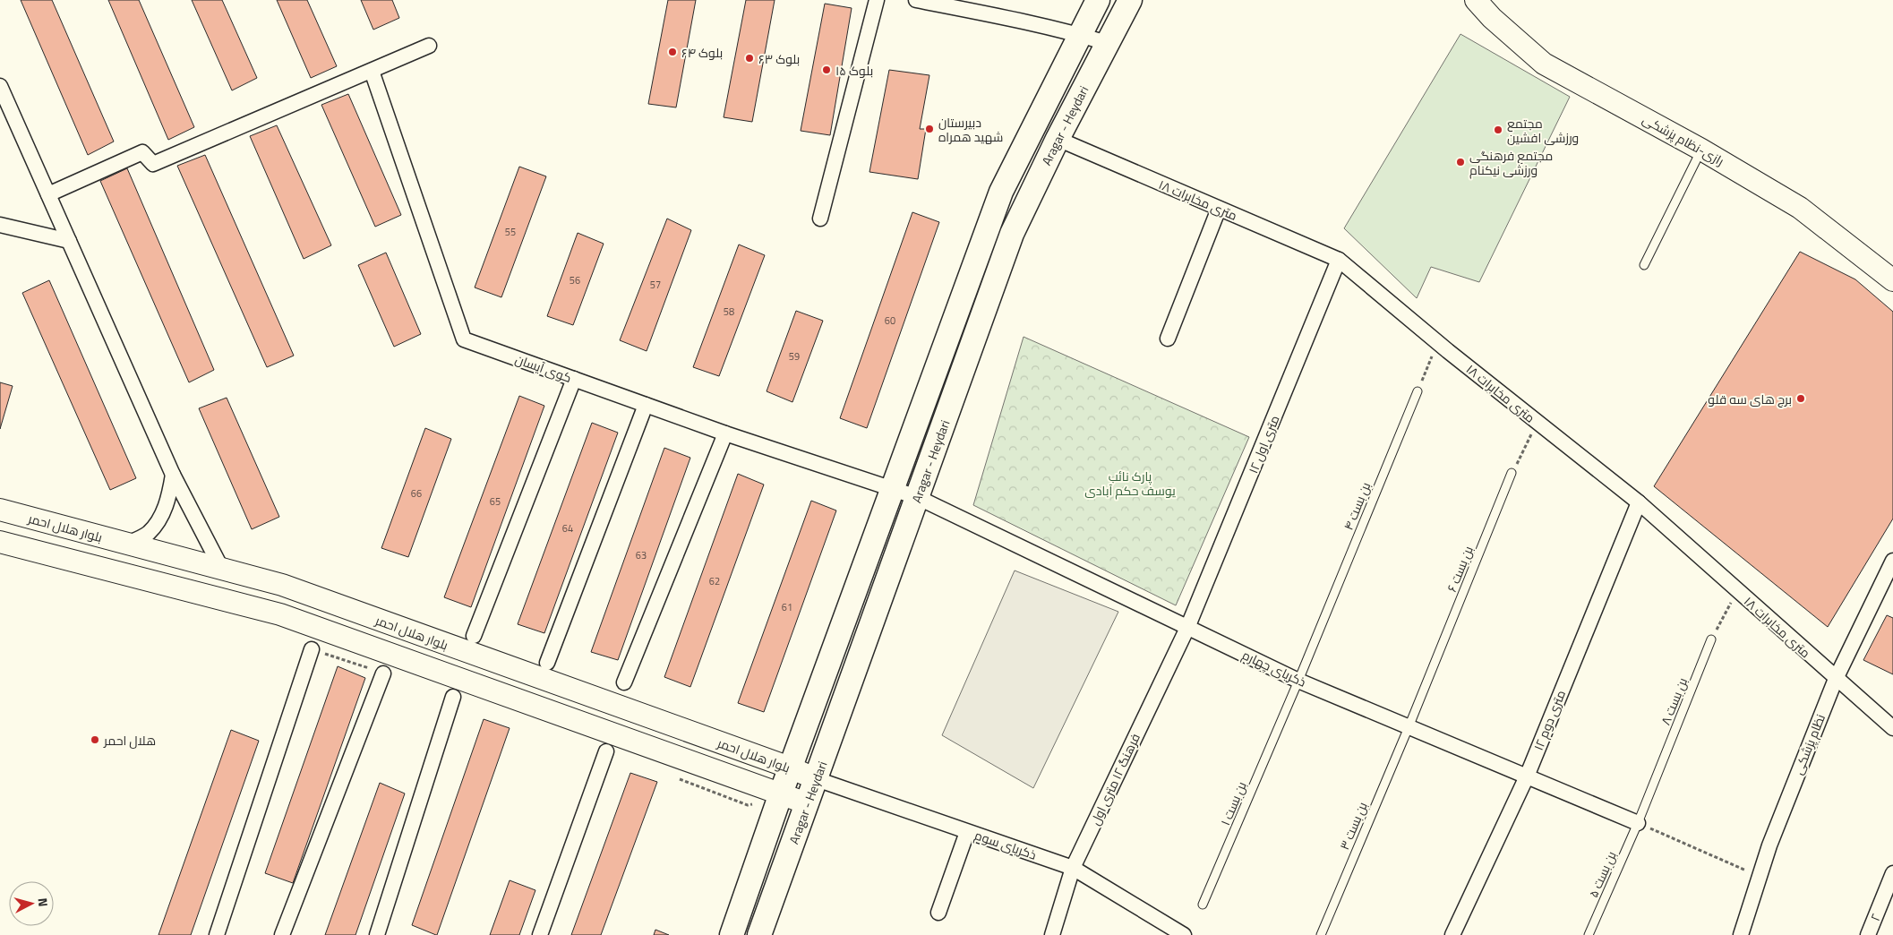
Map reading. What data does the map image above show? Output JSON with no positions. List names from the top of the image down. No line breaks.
{"streets":{"main road":["Aragar - Heydari","رازی-نظام پزشکی","بلوار هلال احمر"],"street":["۱۸ متری مخابرات","کوی آیسان","۱۲ متری اول","ذکریای چهارم","۱۲ متری دوم","نظام پزشکی","فرهنگ ۱۲ متری اول","ذکریای سوم","۲"],"lane":["بن بست ۴","بن بست ۶","بن بست ۸","بن بست ۱","بن بست ۳","بن بست ۵"]},"crossings":[["Aragar - Heydari","۱۸ متری مخابرات"],["Aragar - Heydari","کوی آیسان"],["Aragar - Heydari","بلوار هلال احمر"],["Aragar - Heydari","ذکریای چهارم"],["Aragar - Heydari","ذکریای سوم"],["۱۸ متری مخابرات","۱۲ متری اول"],["۱۸ متری مخابرات","۱۲ متری دوم"],["۱۸ متری مخابرات","نظام پزشکی"],["کوی آیسان","ذکریای چهارم"],["۱۲ متری اول","ذکریای چهارم"],["۱۲ متری اول","فرهنگ ۱۲ متری اول"],["بن بست ۴","ذکریای چهارم"],["بن بست ۴","بن بست ۱"],["بلوار هلال احمر","ذکریای سوم"],["بن بست ۶","ذکریای چهارم"],["بن بست ۶","بن بست ۳"],["ذکریای چهارم","بن بست ۸"],["ذکریای چهارم","۱۲ متری دوم"],["ذکریای چهارم","فرهنگ ۱۲ متری اول"],["ذکریای چهارم","بن بست ۱"],["ذکریای چهارم","بن بست ۳"],["ذکریای چهارم","بن بست ۵"],["بن بست ۸","بن بست ۵"],["فرهنگ ۱۲ متری اول","ذکریای سوم"]],"parks":["پارک نائب یوسف حکم آبادی"],"places":["بلوک ۶۴","بلوک ۶۳","بلوک ۱۵","دبیرستان شهید همراه","مجتمع ورزشی افشین","مجتمع فرهنگی ورزشی نیکنام","برج های سه قلو","هلال احمر"],"house_numbers":["55","56","57","58","60","59","66","65","64","63","62","61"],"north":"right"}
